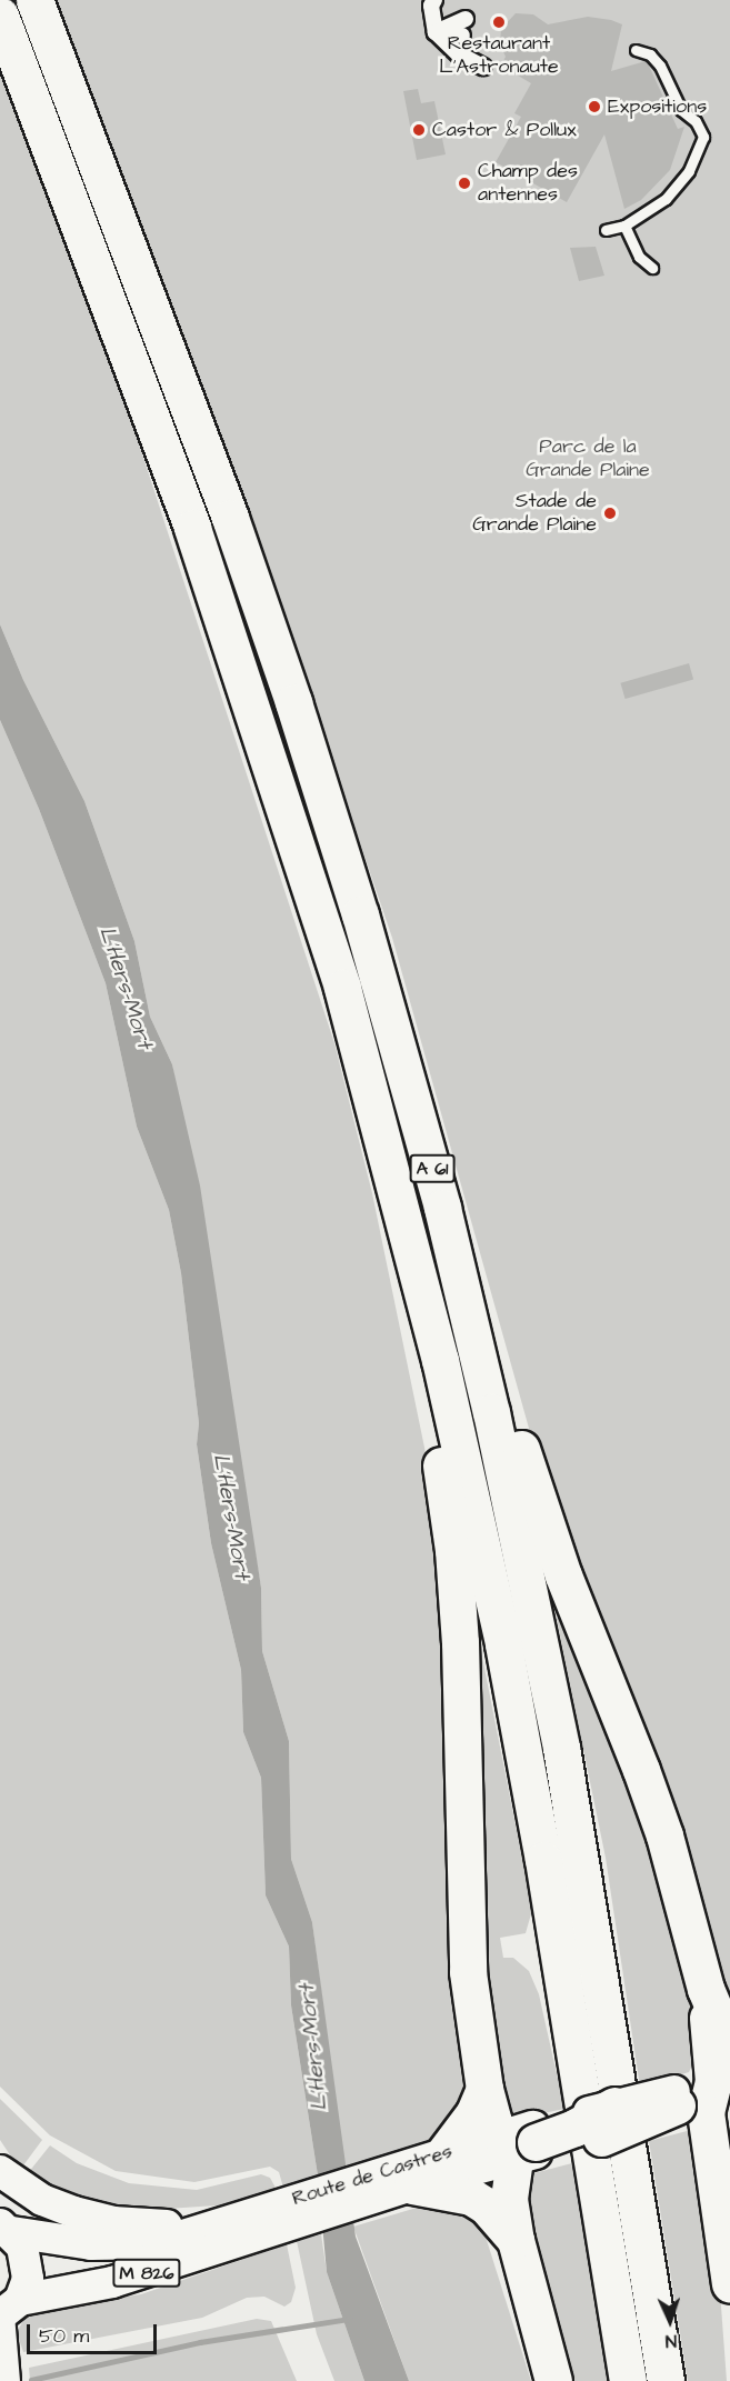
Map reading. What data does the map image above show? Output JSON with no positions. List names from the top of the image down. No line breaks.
{"streets":{"highway":["A 61"],"main road":["Route de Castres","M 826"]},"water":["L'Hers-Mort"],"parks":["Parc de la Grande Plaine"],"places":["Restaurant L'Astronaute","Expositions","Castor & Pollux","Champ des antennes","Stade de Grande Plaine"],"scale_bar":"50 m","north":"bottom"}
